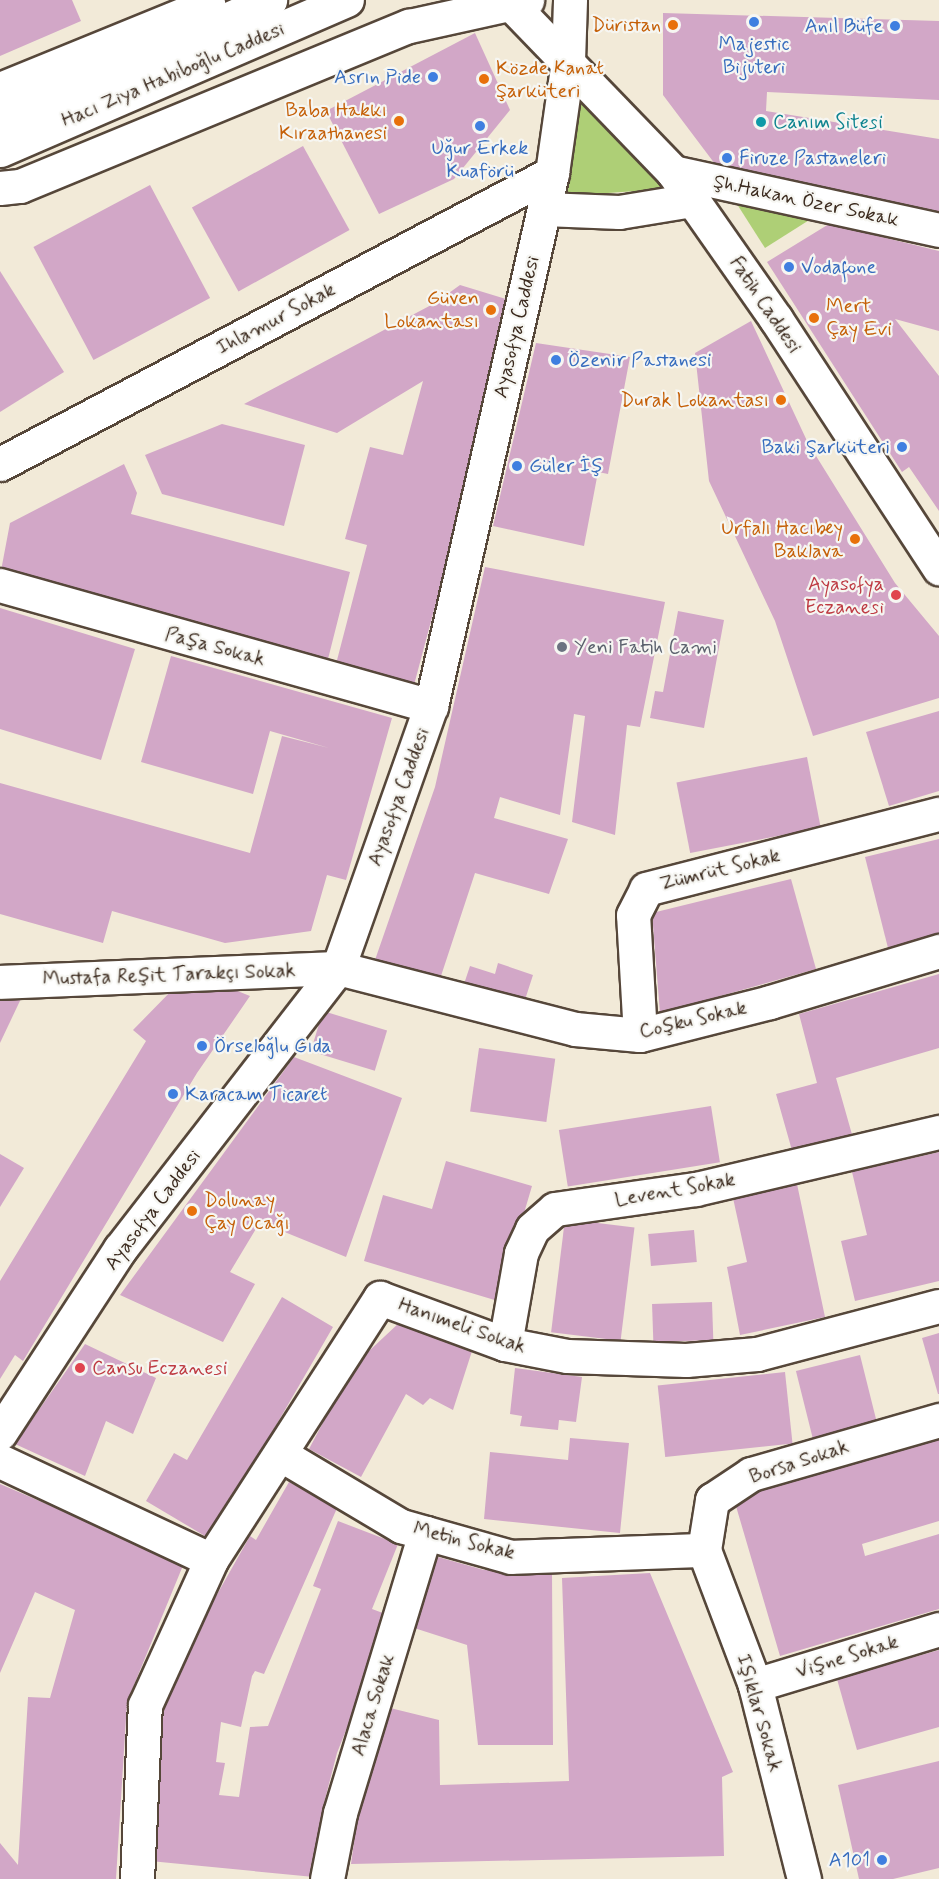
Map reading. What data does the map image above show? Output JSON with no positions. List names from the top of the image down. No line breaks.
{"streets":{"street":["Hacı Ziya Habiboğlu Caddesi","Şh.Hakan Özer Sokak","Fatih Caddesi","Ihlamur Sokak","Ayasofya Caddesi","Paşa Sokak","Zümrüt Sokak","Mustafa Reşit Tarakçı Sokak","Coşku Sokak","Levent Sokak","Hanımeli Sokak","Borsa Sokak","Metin Sokak","Vişne Sokak","Alaca Sokak","Işıklar Sokak"]},"crossings":[["Şh.Hakan Özer Sokak","Fatih Caddesi"],["Fatih Caddesi","Ayasofya Caddesi"],["Ihlamur Sokak","Ayasofya Caddesi"],["Ayasofya Caddesi","Paşa Sokak"],["Ayasofya Caddesi","Mustafa Reşit Tarakçı Sokak"],["Ayasofya Caddesi","Coşku Sokak"],["Zümrüt Sokak","Coşku Sokak"],["Mustafa Reşit Tarakçı Sokak","Coşku Sokak"],["Levent Sokak","Hanımeli Sokak"],["Hanımeli Sokak","Metin Sokak"],["Borsa Sokak","Metin Sokak"],["Borsa Sokak","Işıklar Sokak"],["Metin Sokak","Alaca Sokak"],["Metin Sokak","Işıklar Sokak"],["Vişne Sokak","Işıklar Sokak"]],"places":["Majestic Bijuteri","Düristan","Anıl Büfe","Asrın Pide","Közde Kanat Şarküteri","Baba Hakkı Kıraathanesi","Canım Sitesi","Uğur Erkek Kuaförü","Firuze Pastaneleri","Vodafone","Güven Lokantası","Mert Çay Evi","Özenir Pastanesi","Durak Lokantası","Baki Şarküteri","Güler İş","Urfalı Hacıbey Baklava","Ayasofya Eczanesi","Yeni Fatih Cami","Örseloğlu Gıda","Karacam Ticaret","Dolunay Çay Ocağı","Cansu Eczanesi","A101"]}
